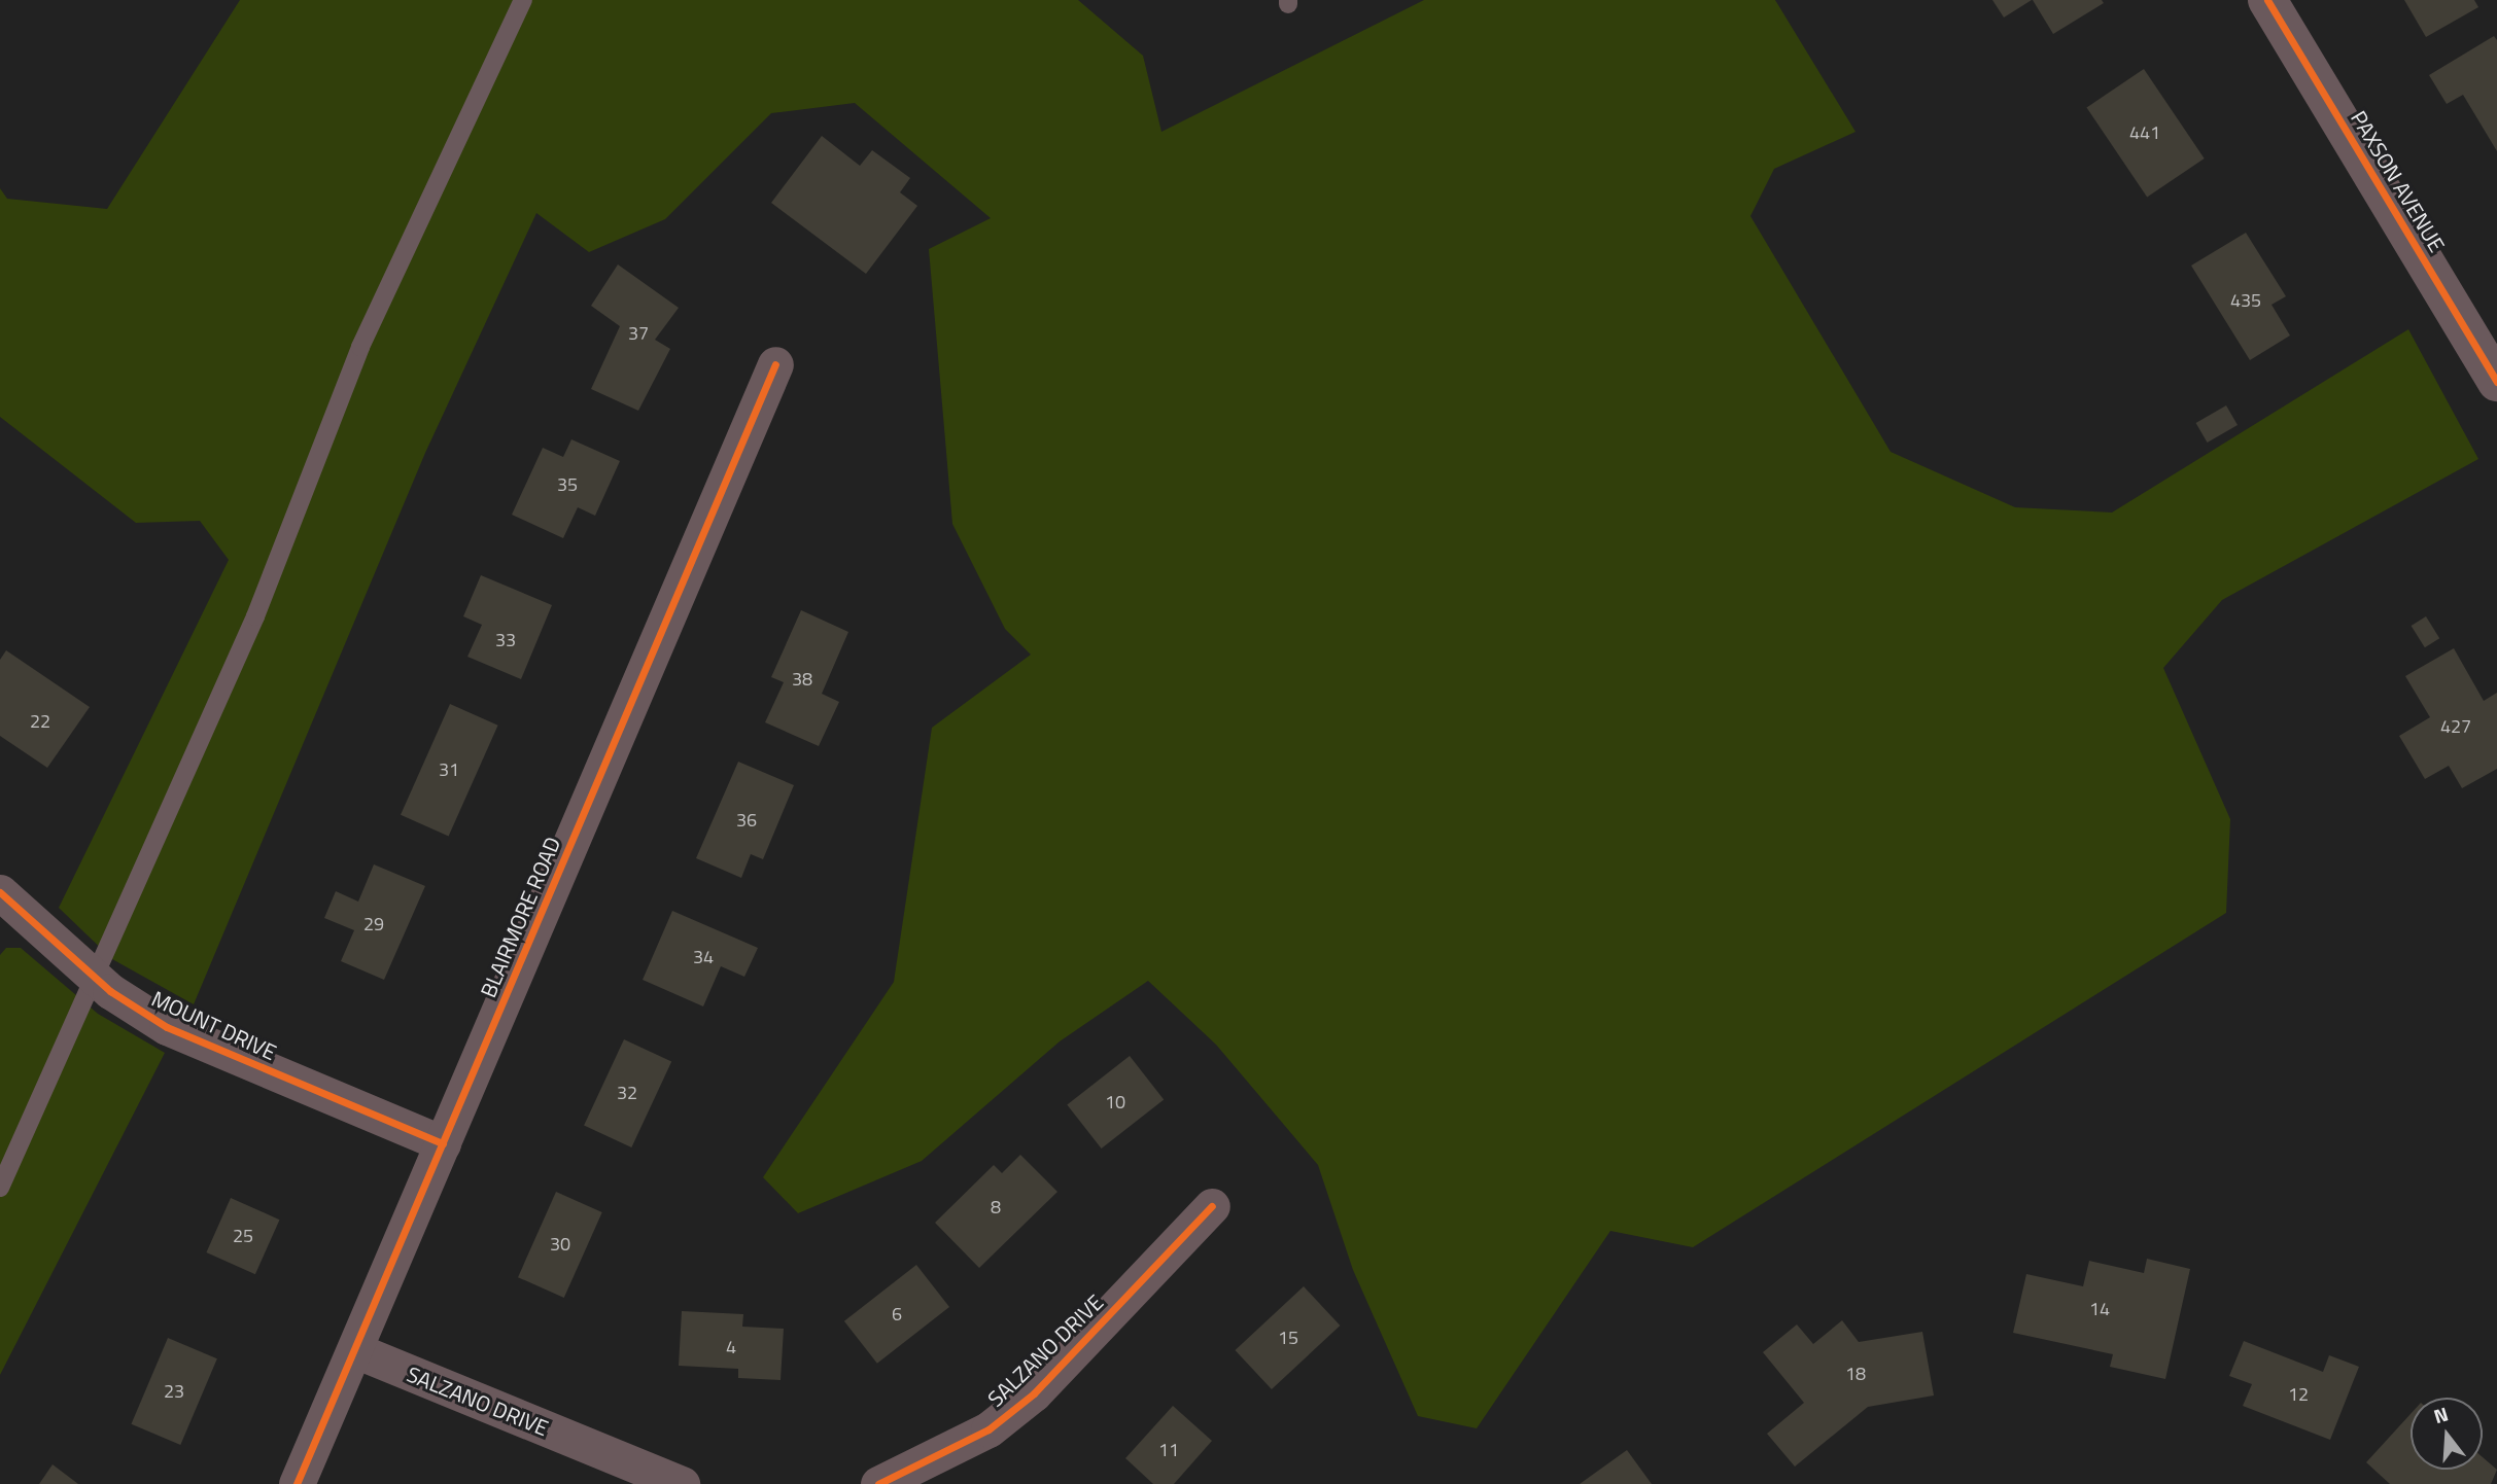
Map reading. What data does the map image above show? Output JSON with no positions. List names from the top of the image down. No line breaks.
{"streets":{"street":["PAXSON AVENUE","BLAIRMORE ROAD","MOUNT DRIVE","SALZANO DRIVE"]},"crossings":[["BLAIRMORE ROAD","MOUNT DRIVE"],["BLAIRMORE ROAD","SALZANO DRIVE"]],"house_numbers":["441","435","37","35","33","38","22","427","31","36","29","34","32","10","8","25","30","14","6","15","4","18","23","12","11"],"north":"top"}
